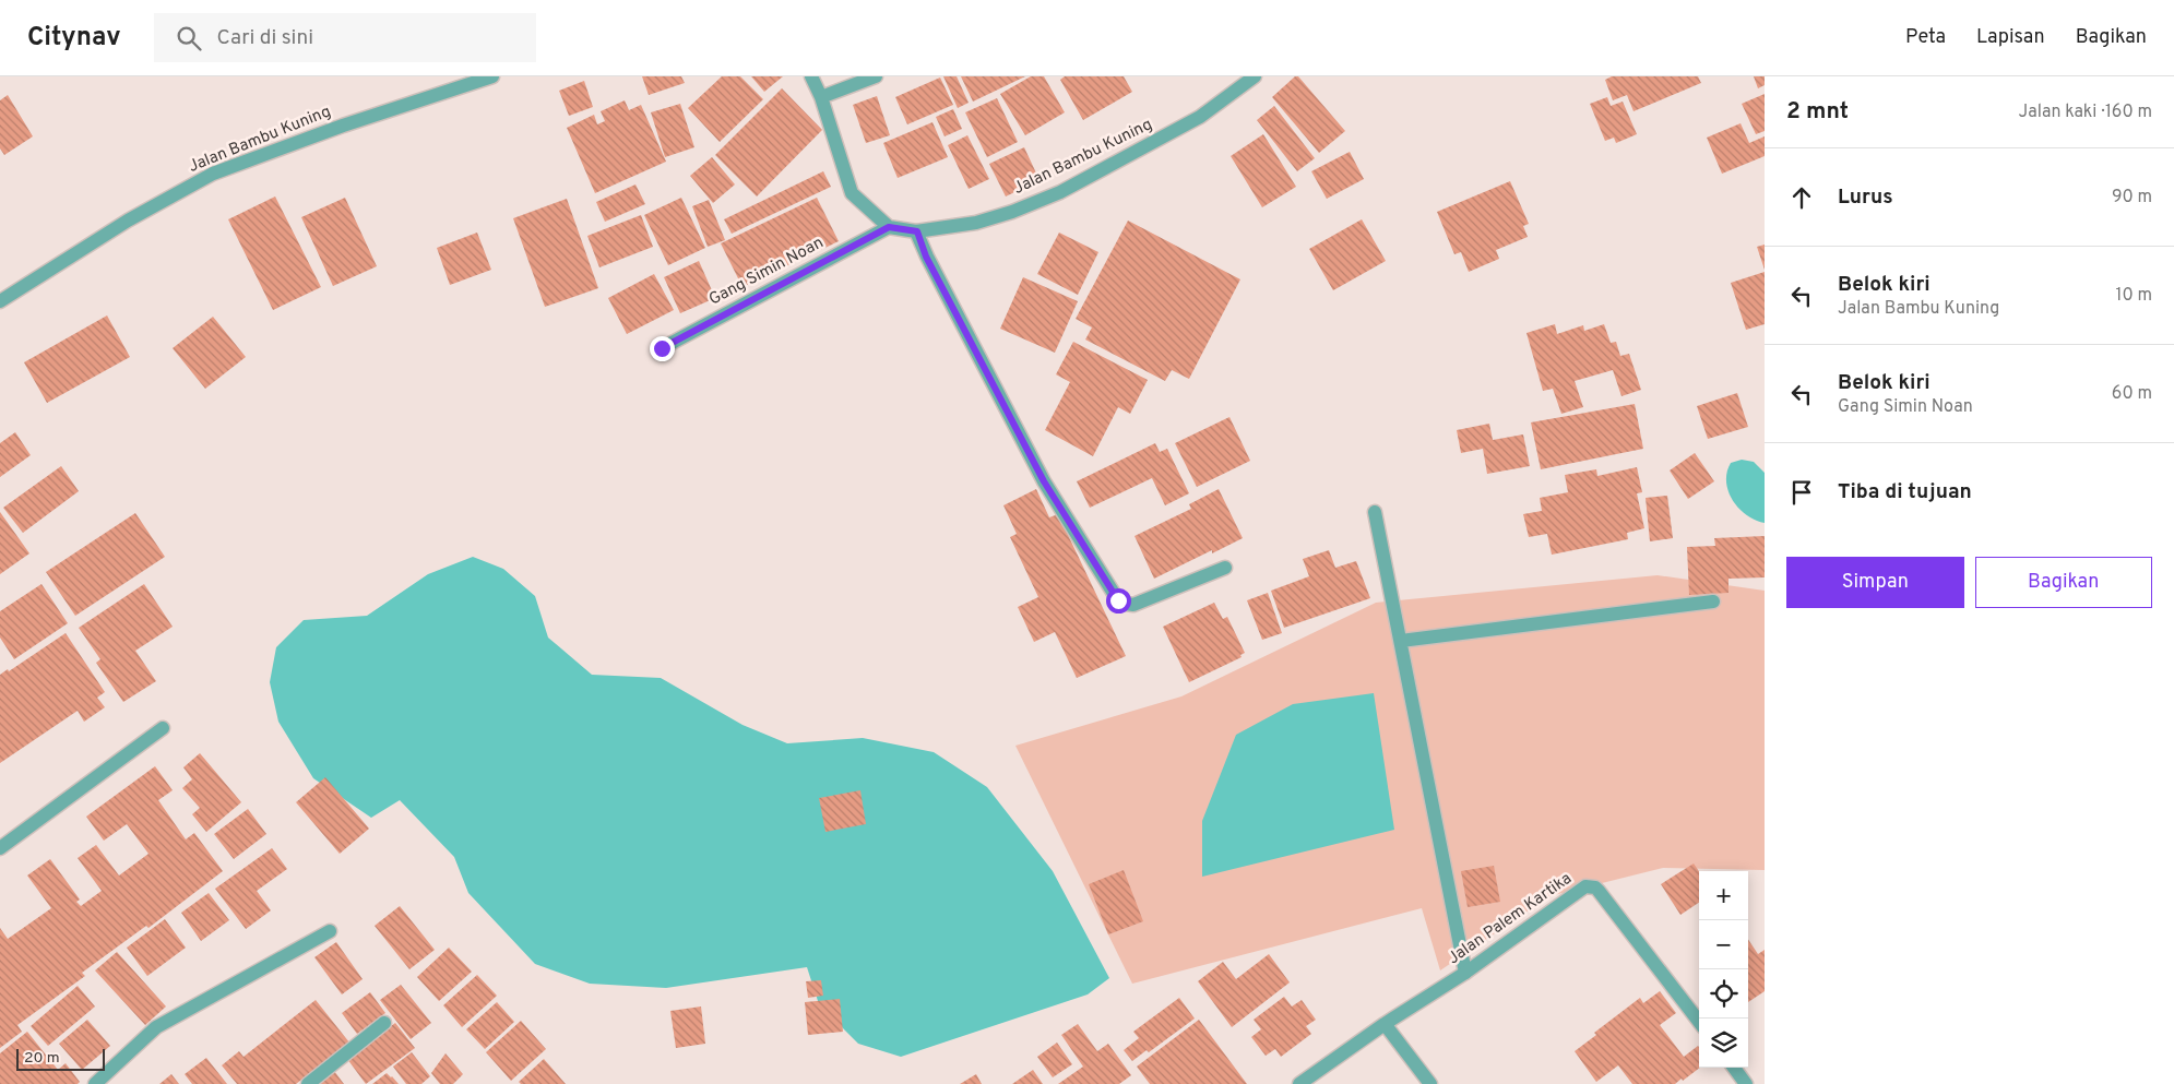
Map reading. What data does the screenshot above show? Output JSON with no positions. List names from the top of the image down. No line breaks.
{"streets":{"street":["Jalan Bambu Kuning","Gang Simin Noan","Jalan Palem Kartika"]},"crossings":[["Jalan Bambu Kuning","Gang Simin Noan"]],"scale_bar":"20 m","page":{"header":"Citynav","search":"Cari di sini","nav":["Peta","Lapisan","Bagikan"],"heading":["2 mnt","Jalan kaki · 160 m"],"list":[["Lurus","90 m"],["Belok kiri","Jalan Bambu Kuning","10 m"],["Belok kiri","Gang Simin Noan","60 m"],"Tiba di tujuan"],"buttons":["Simpan","Bagikan"],"map_buttons":["+","−"],"scale":"20 m"}}
